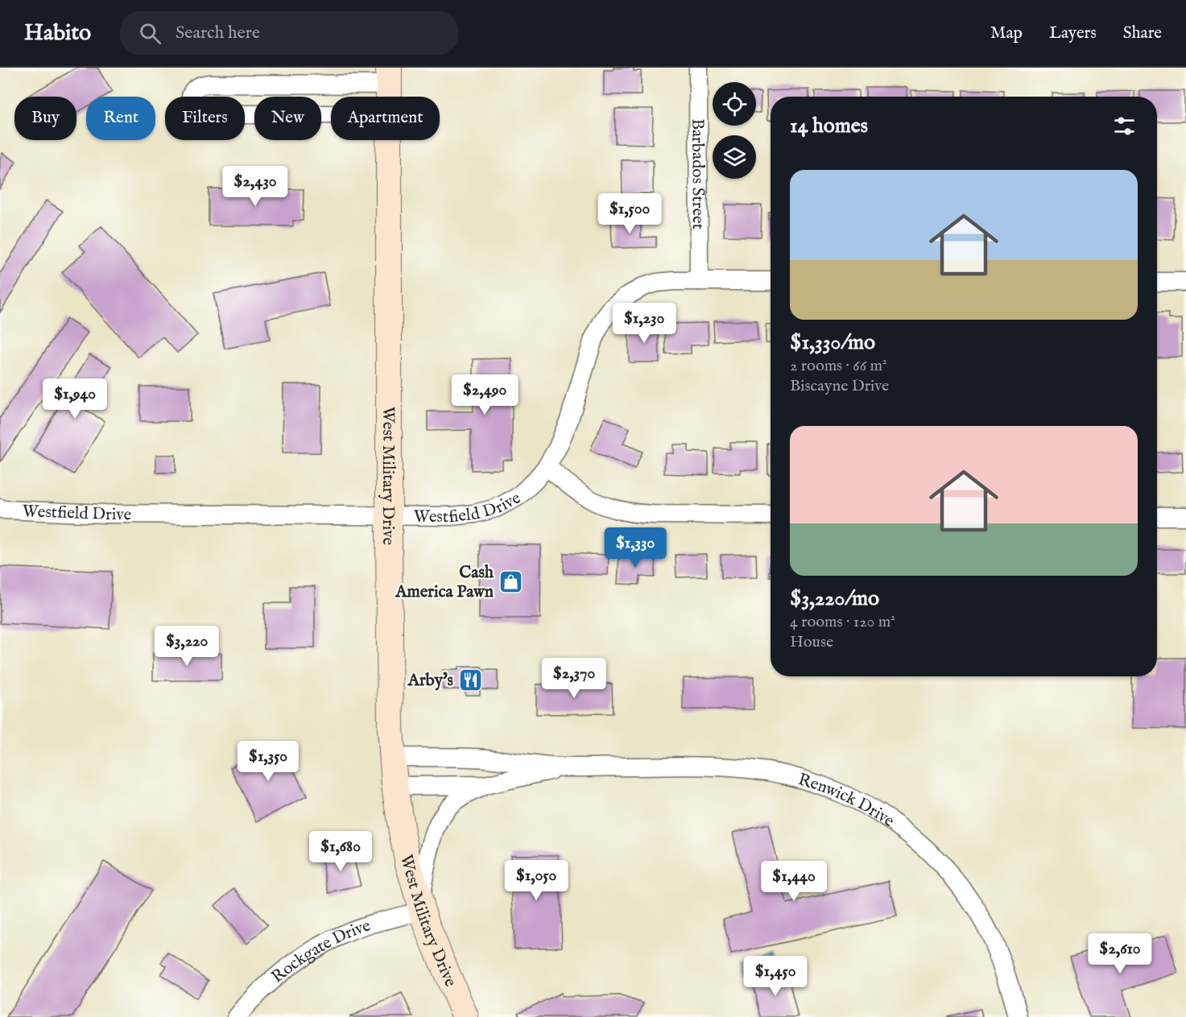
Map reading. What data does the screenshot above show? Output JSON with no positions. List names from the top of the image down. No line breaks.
{"streets":{"main road":["West Military Drive"],"street":["Barbados Street","Westfield Drive","Renwick Drive","Rockgate Drive"]},"crossings":[["Barbados Street","Westfield Drive"],["West Military Drive","Westfield Drive"],["West Military Drive","Renwick Drive"],["West Military Drive","Rockgate Drive"],["Renwick Drive","Rockgate Drive"]],"places":{"shop":["Cash America Pawn"],"restaurant":["Arby's"]},"page":{"header":"Habito","search":"Search here","nav":["Map","Layers","Share"],"chip":["Buy","Rent","Filters","New","Apartment"],"heading":"14 homes","list":[{"name":"$1,330/mo","note":"2 rooms · 66 m² · Biscayne Drive"},{"name":"$3,220/mo","note":"4 rooms · 120 m² · House"}],"price":["$2,430","$1,500","$1,230","$2,490","$1,940","$1,330","$3,220","$2,370","$1,350","$1,680","$1,050","$1,440","$2,610","$1,450"]}}
